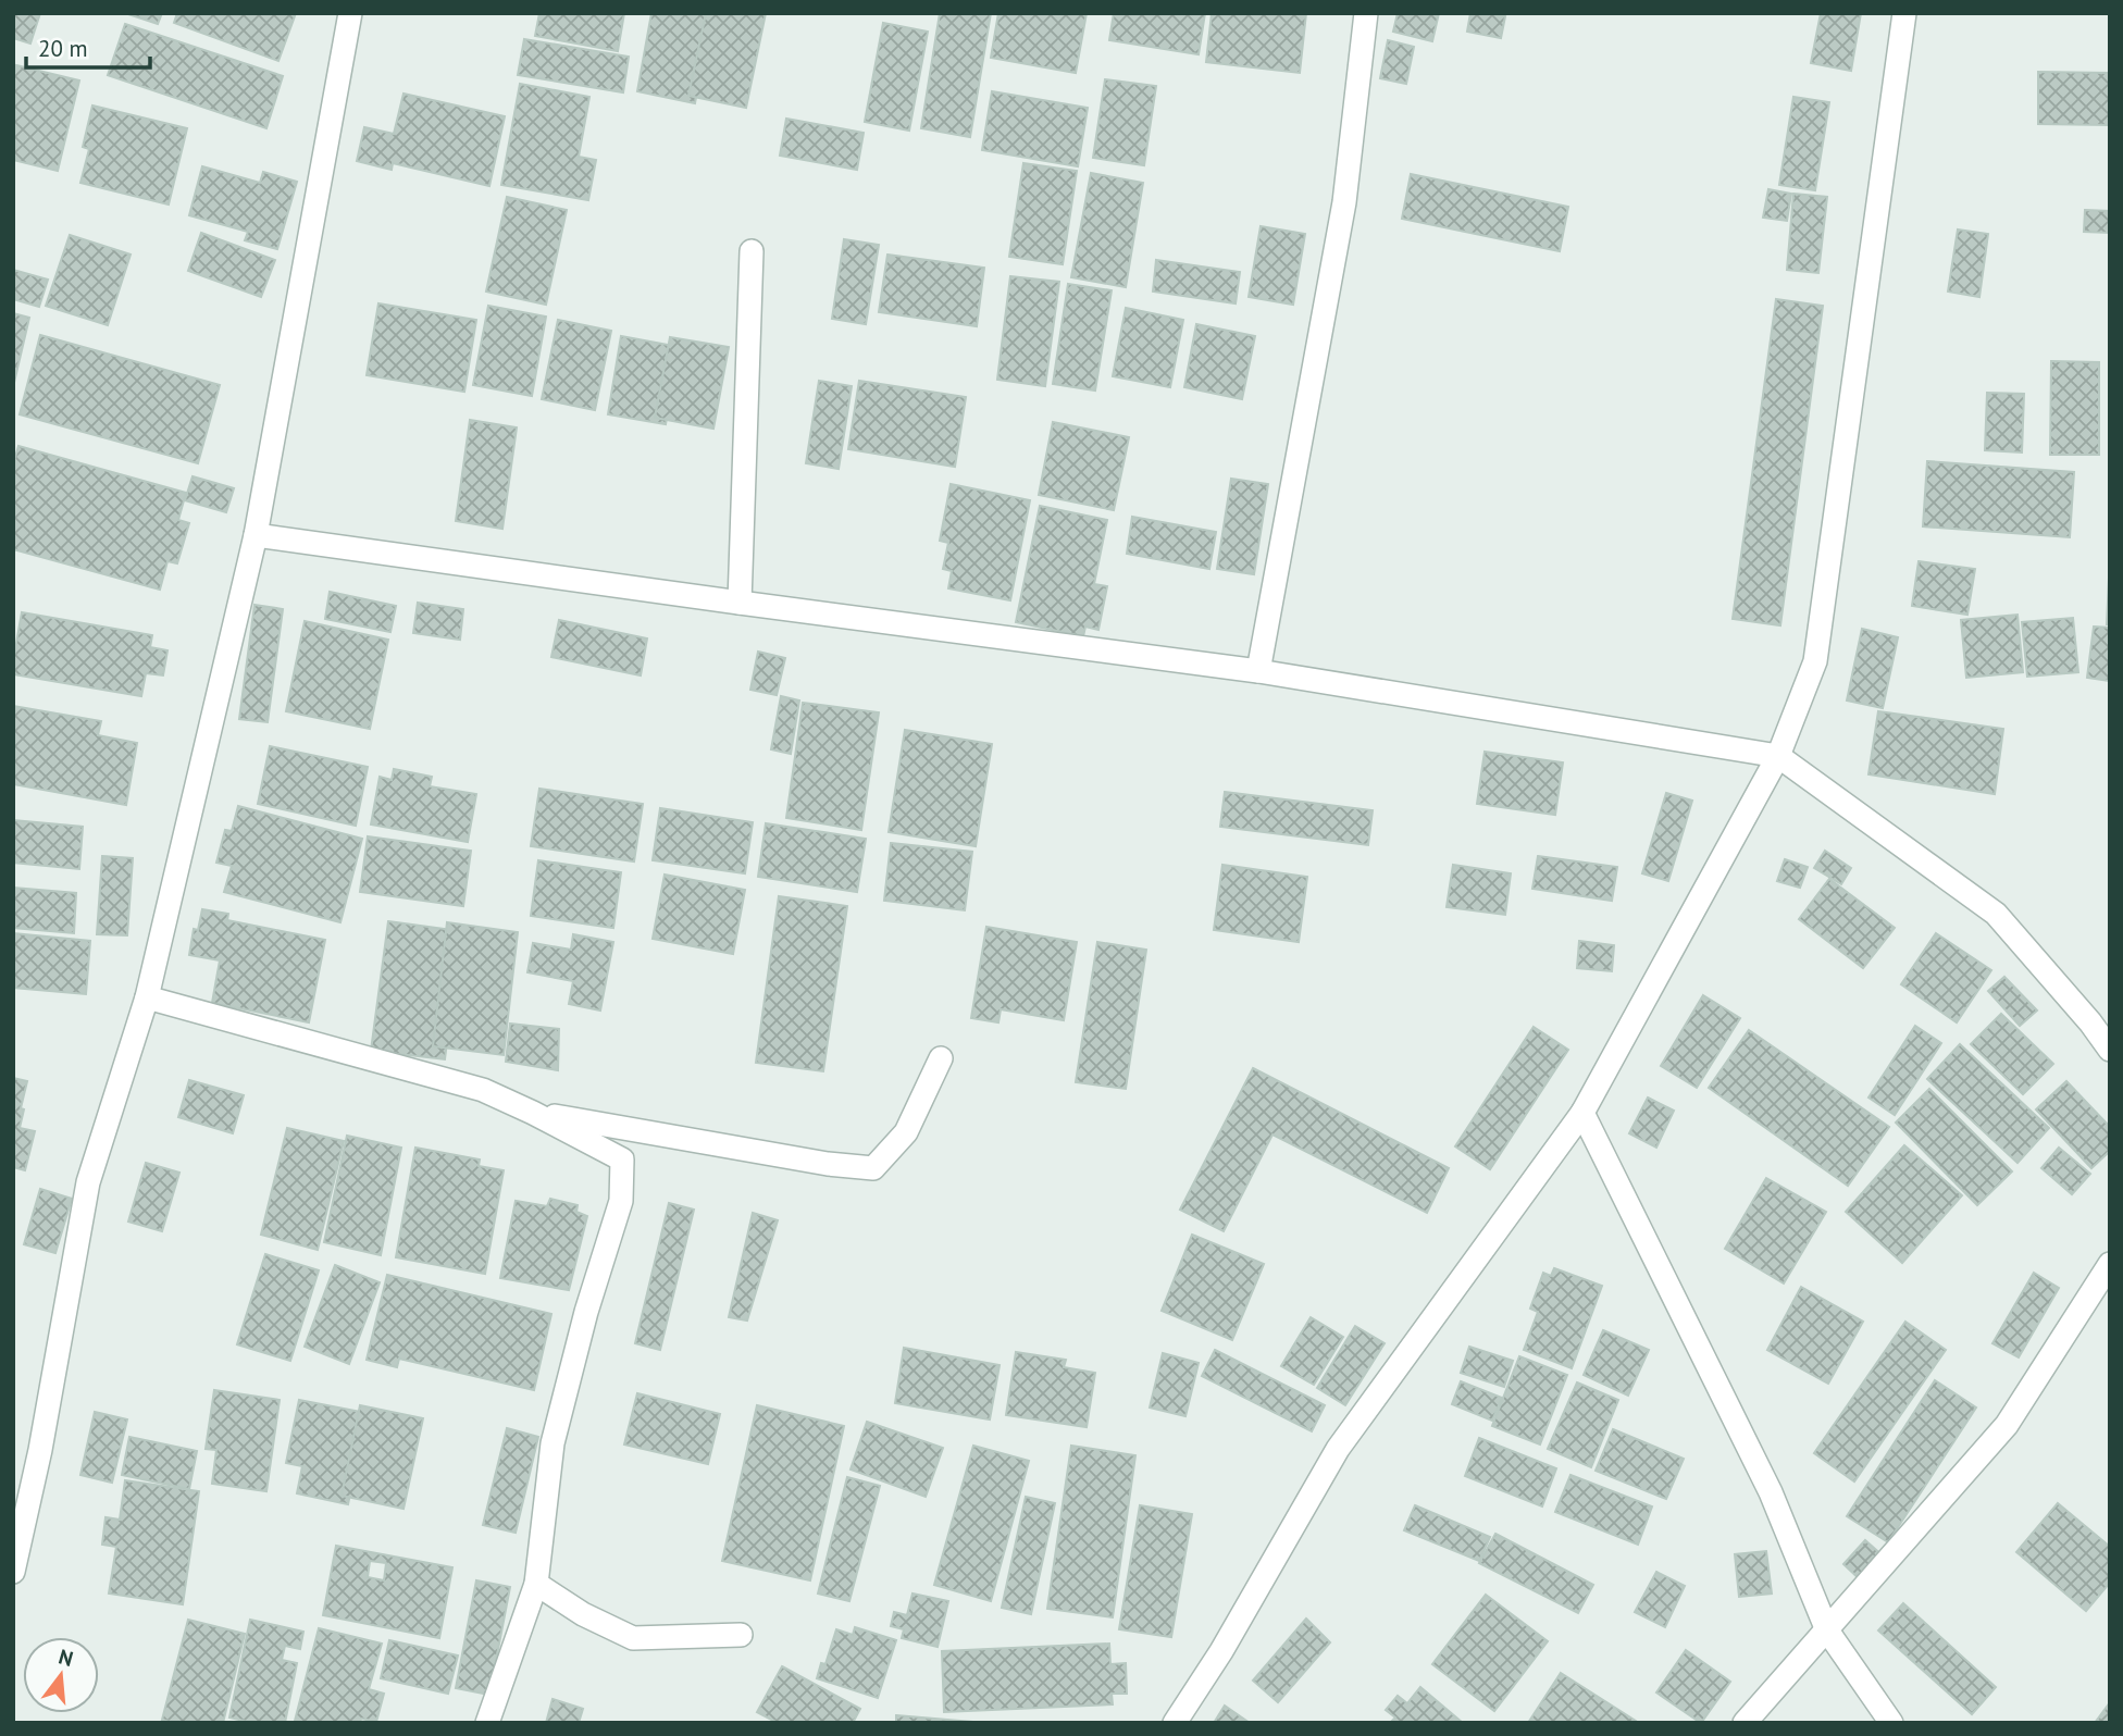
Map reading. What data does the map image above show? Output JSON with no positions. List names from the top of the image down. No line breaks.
{"scale_bar":"20 m","north":"top"}
